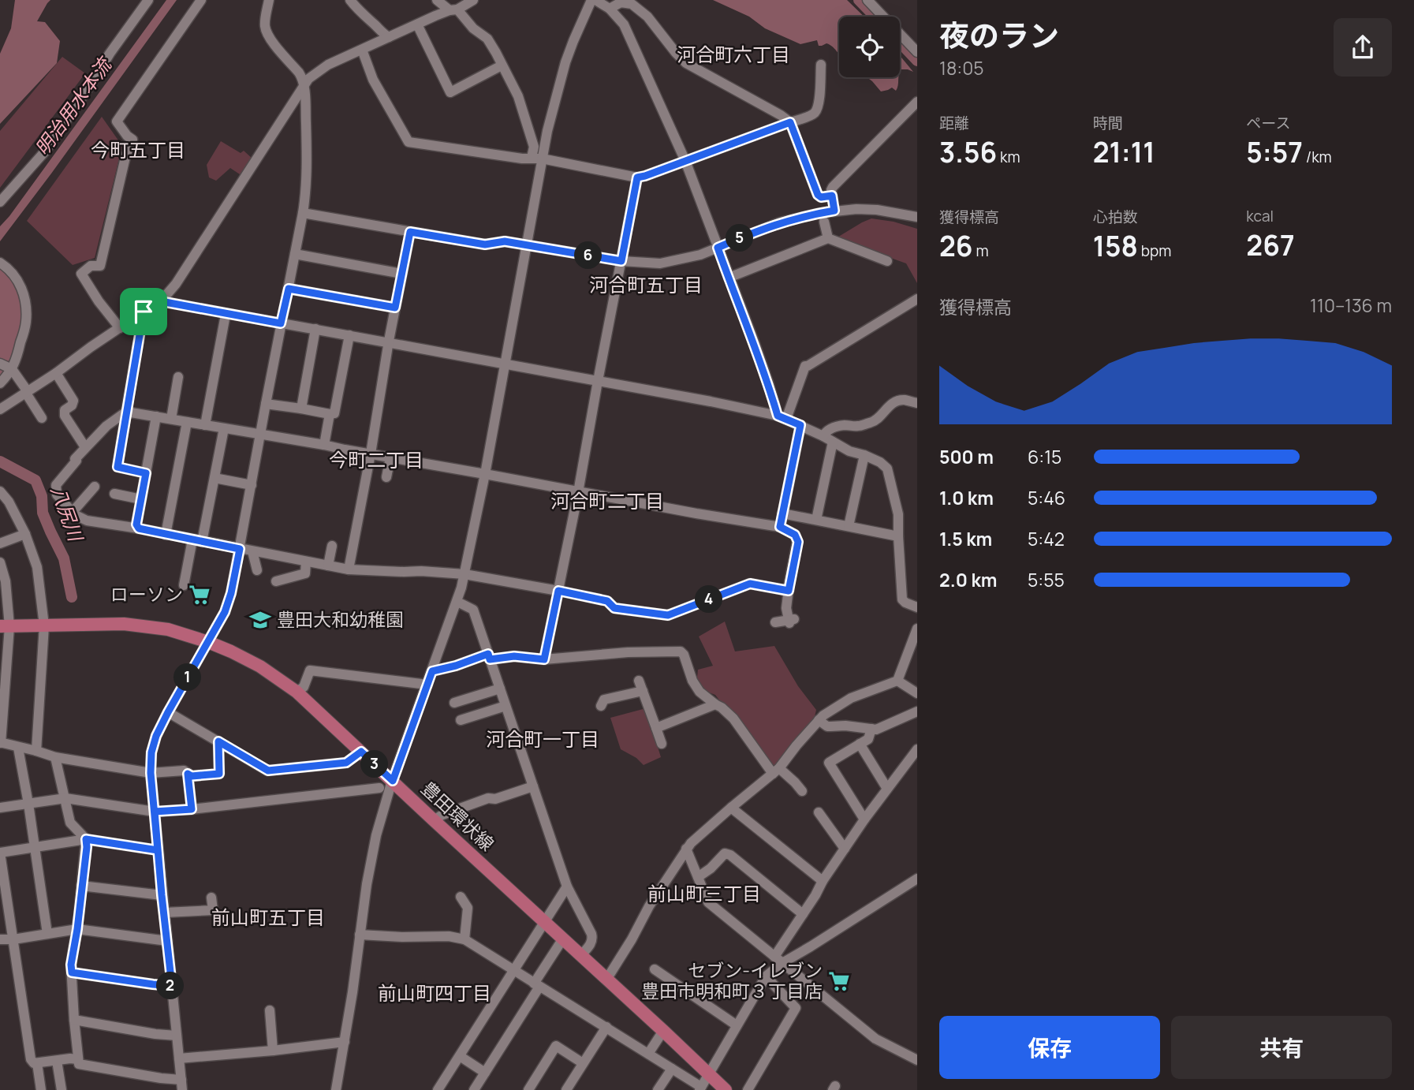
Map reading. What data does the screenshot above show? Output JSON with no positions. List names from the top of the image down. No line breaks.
{"streets":{"main road":["豊田環状線"]},"districts":["河合町六丁目","今町五丁目","河合町五丁目","今町二丁目","河合町二丁目","河合町一丁目","前山町三丁目","前山町五丁目","前山町四丁目"],"water":["明治用水本流","八尻川"],"places":{"supermarket":["ローソン","セブン-イレブン 豊田市明和町３丁目店"],"school or university":["豊田大和幼稚園"]},"page":{"heading":["夜のラン","18:05"],"stats":[["距離","3.56 km"],["時間","21:11"],["ペース","5:57 /km"],["獲得標高","26 m"],["心拍数","158 bpm"],["kcal","267"]],"pins":["5","6","4","1","3","2"],"chart":["獲得標高","110–136 m"],"list":[{"name":"500 m","note":"6:15"},{"name":"1.0 km","note":"5:46"},{"name":"1.5 km","note":"5:42"},{"name":"2.0 km","note":"5:55"}],"buttons":["保存","共有"]}}
